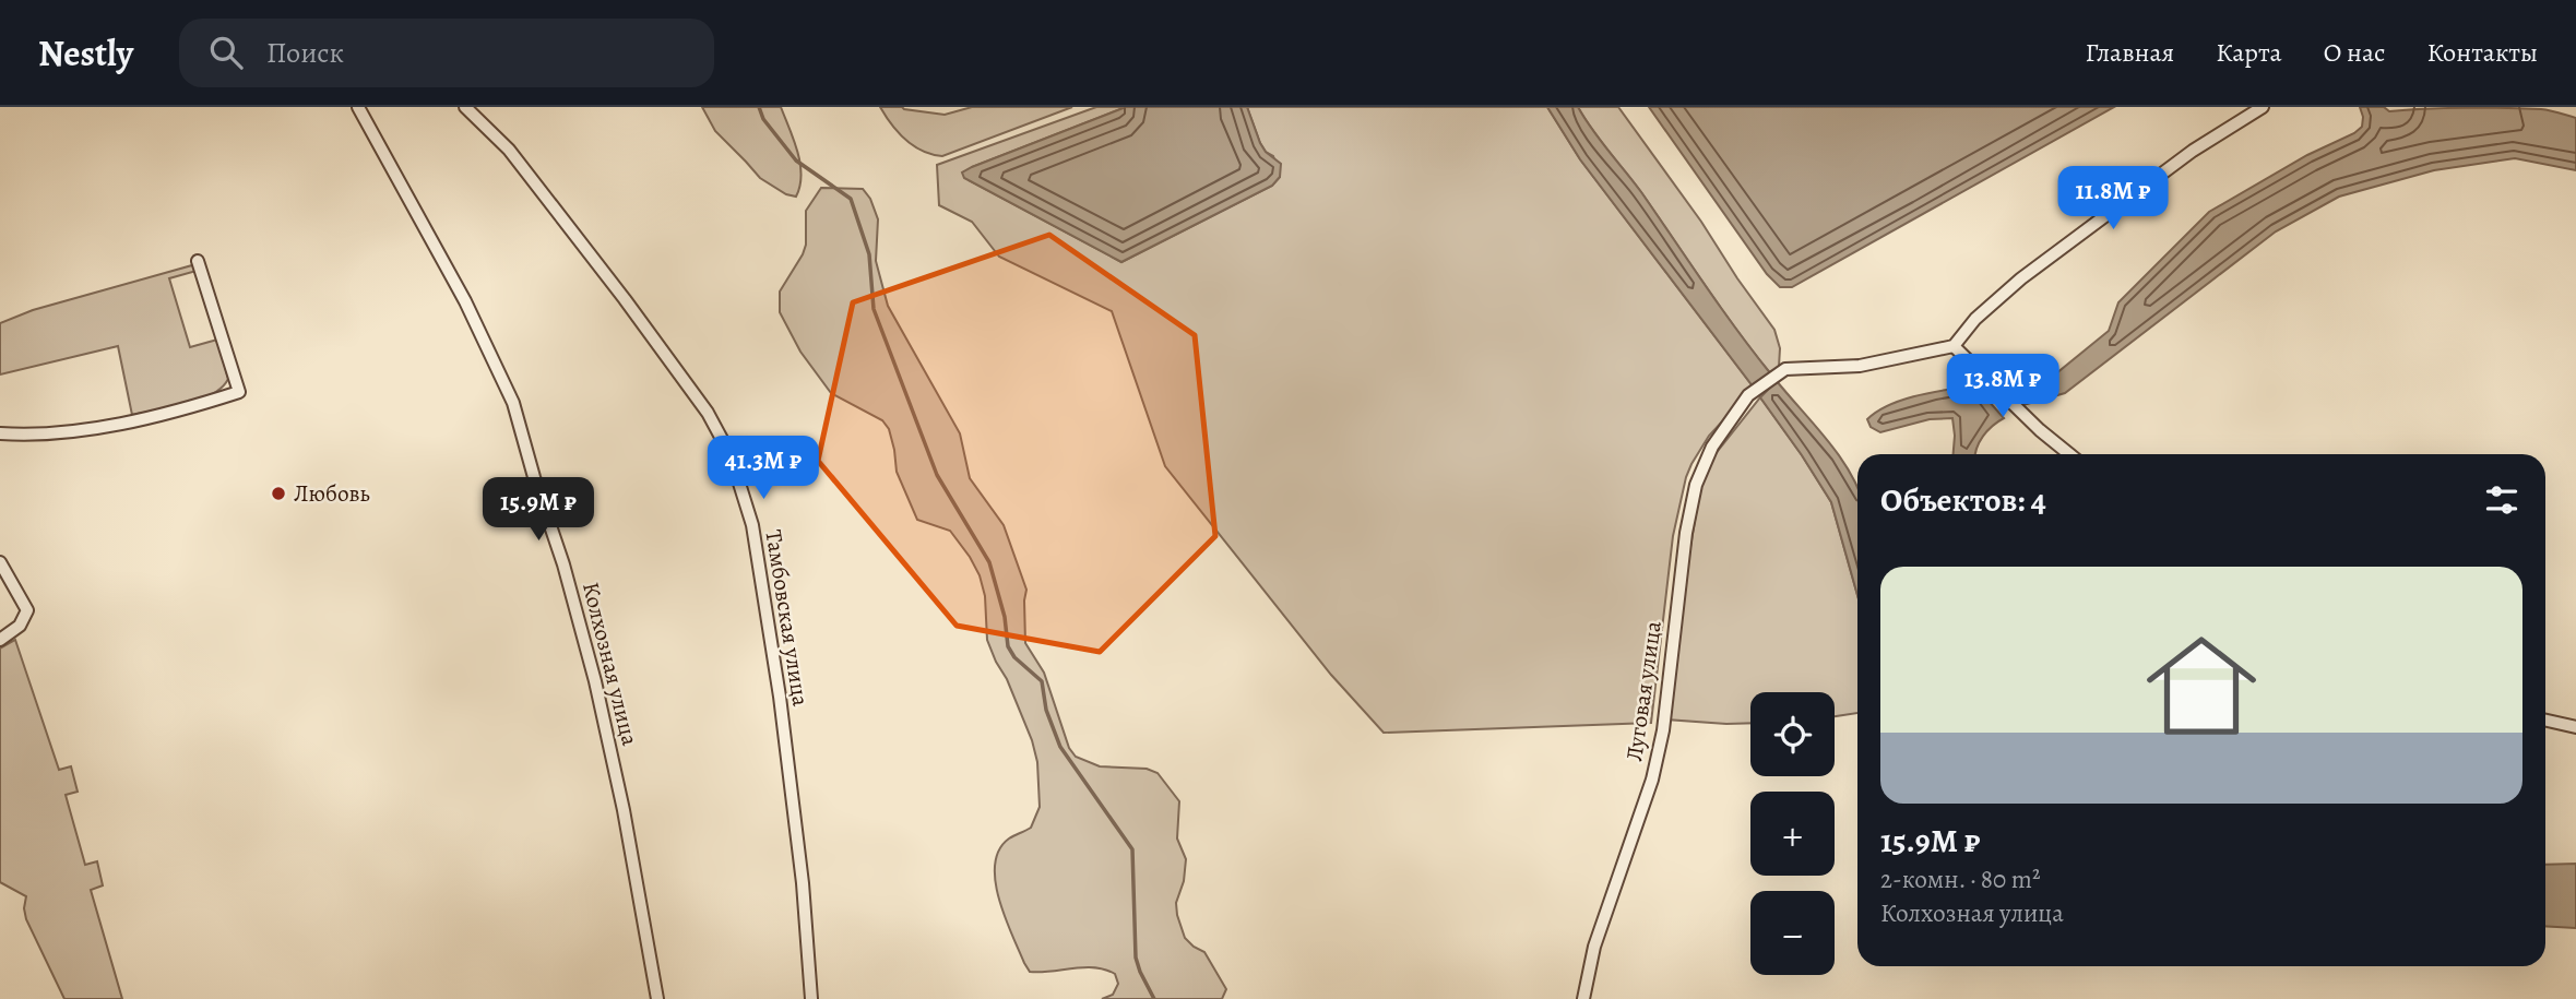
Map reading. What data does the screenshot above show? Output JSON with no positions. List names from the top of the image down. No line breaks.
{"streets":{"street":["Тамбовская улица","Колхозная улица","Луговая улица"]},"places":["Любовь"],"page":{"header":"Nestly","search":"Поиск","nav":["Главная","Карта","О нас","Контакты"],"price":["11.8M ₽","13.8M ₽","41.3M ₽","15.9M ₽"],"heading":"Объектов: 4","list":[{"name":"15.9M ₽","note":"2-комн. · 80 m² · Колхозная улица"}],"map_buttons":["+","−"]}}
